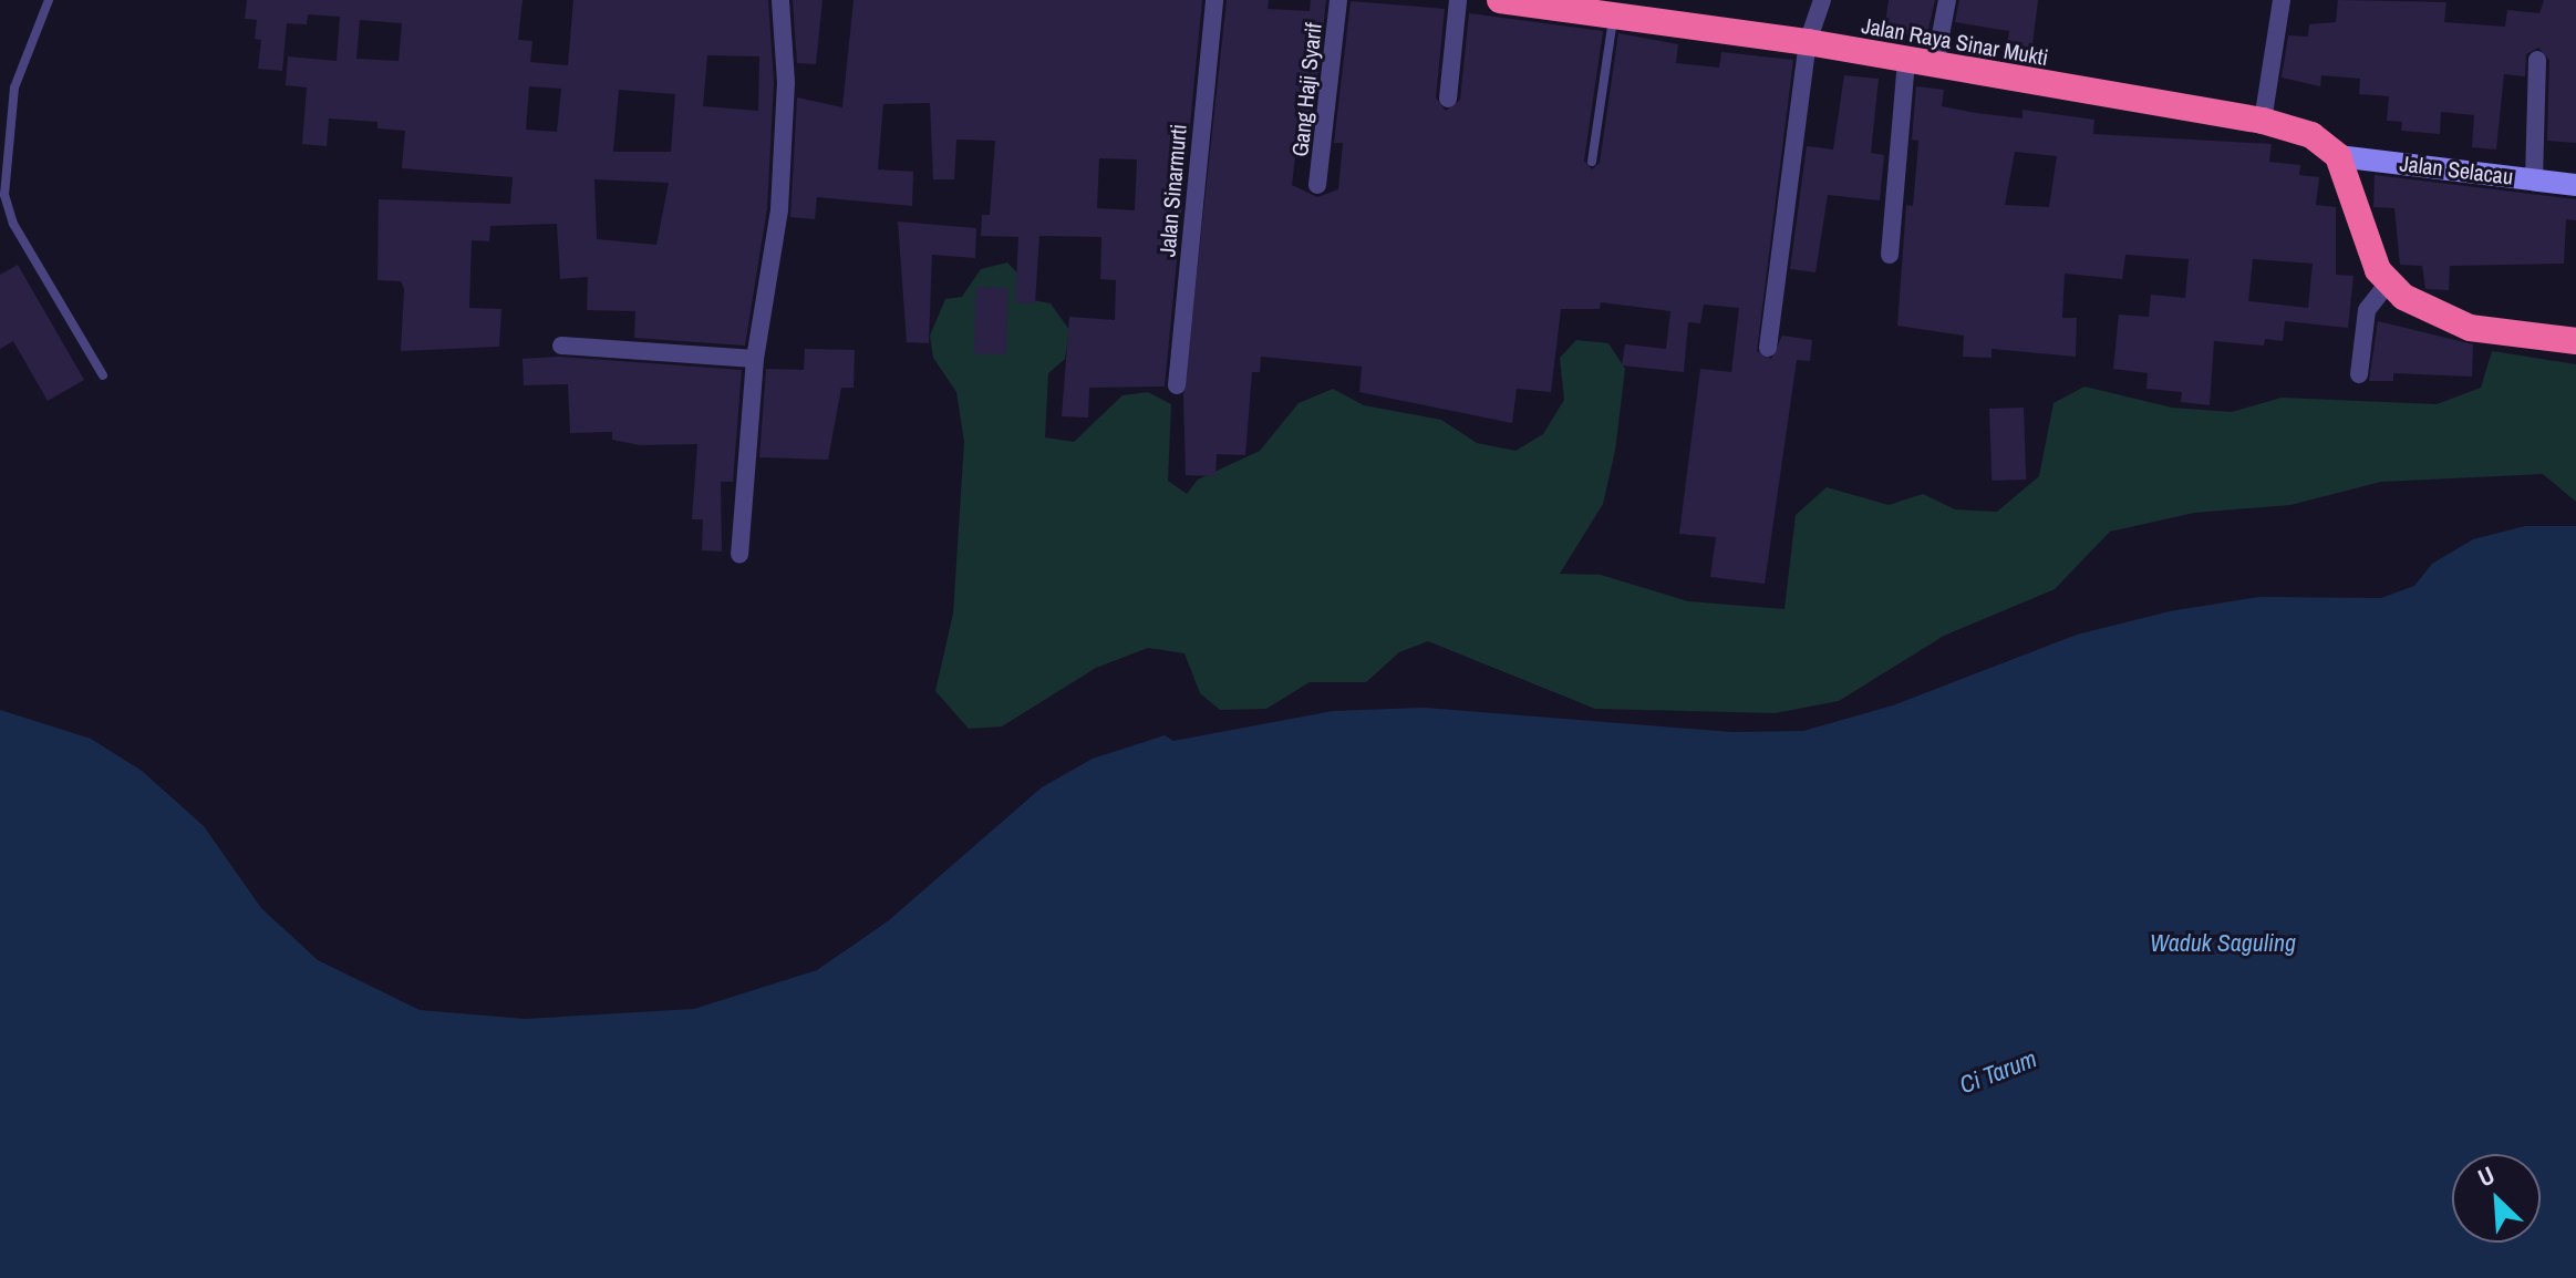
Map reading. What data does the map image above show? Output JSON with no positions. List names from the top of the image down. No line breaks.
{"streets":{"highway":["Jalan Raya Sinar Mukti"],"street":["Gang Haji Syarif","Jalan Selacau","Jalan Sinarmurti"]},"crossings":[["Jalan Raya Sinar Mukti","Jalan Selacau"]],"water":["Waduk Saguling","Ci Tarum"],"north":"top left"}
